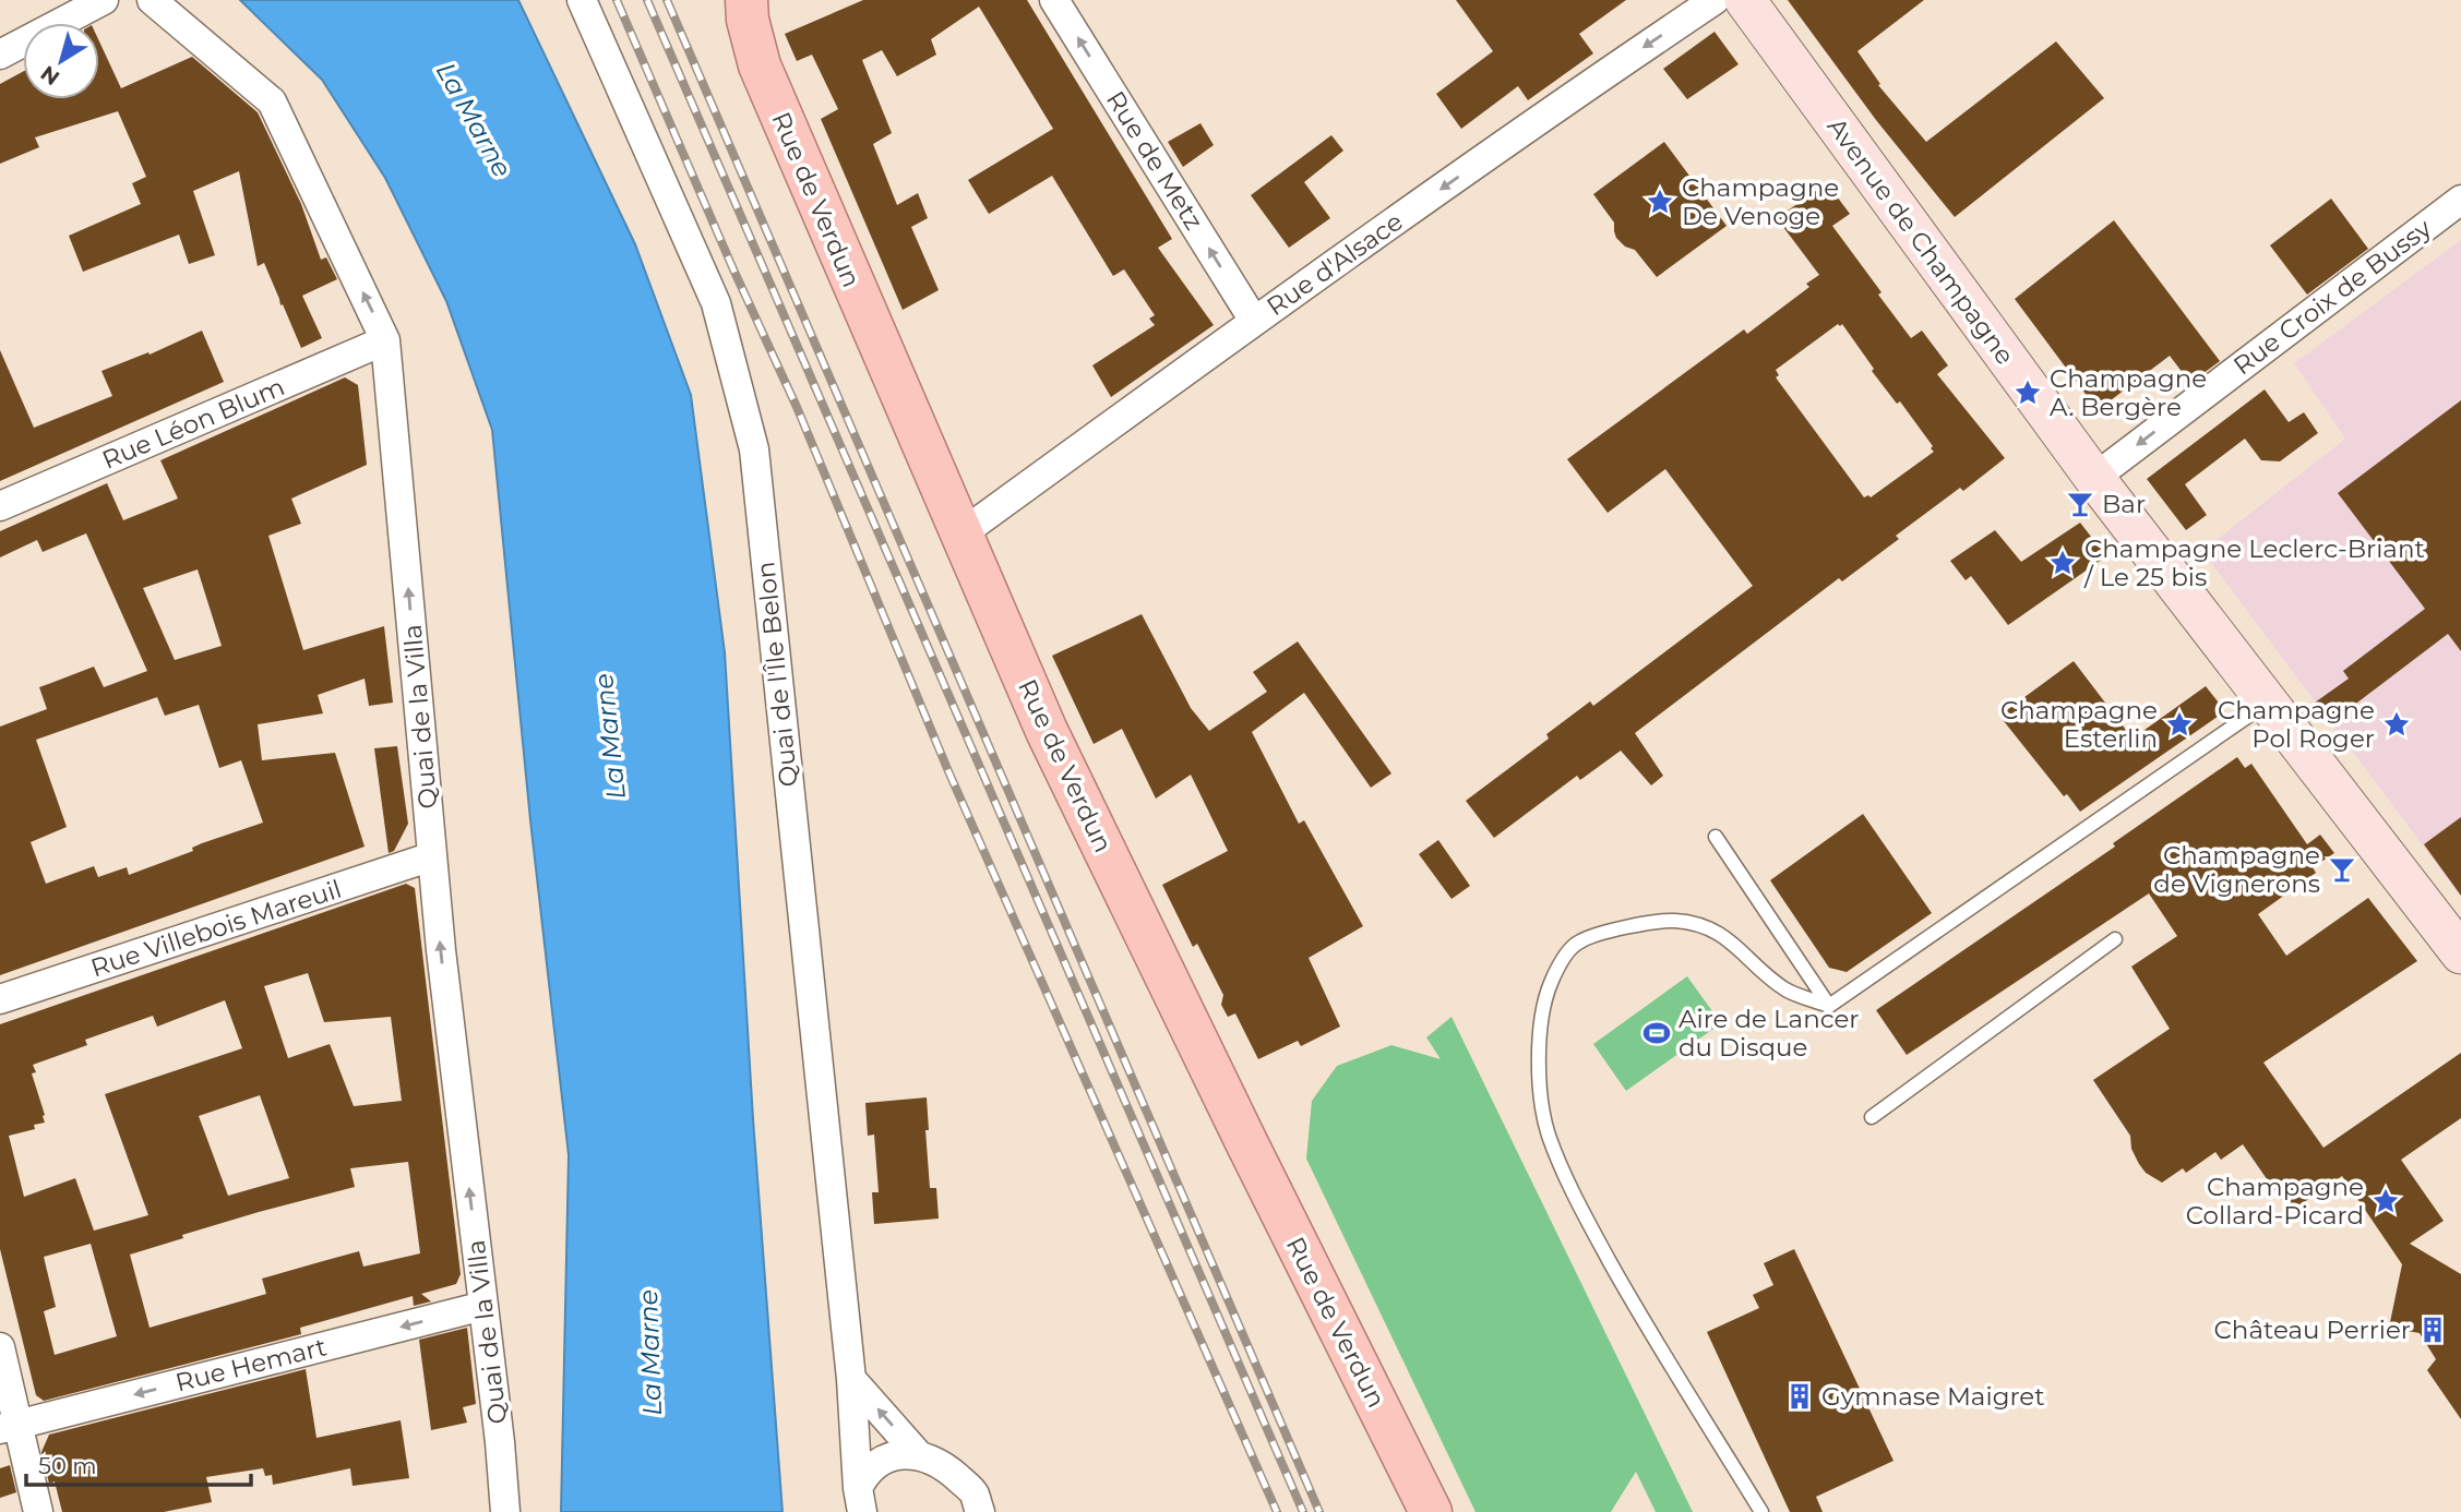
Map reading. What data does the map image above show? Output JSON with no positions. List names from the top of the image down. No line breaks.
{"streets":{"main road":["Rue de Verdun","Avenue de Champagne"],"street":["Rue de Metz","Rue d'Alsace","Rue Croix de Bussy","Rue Léon Blum","Quai de l'Île Belon","Quai de la Villa","Rue Villebois Mareuil","Rue Hemart"]},"crossings":[["Rue de Metz","Rue d'Alsace"],["Rue de Verdun","Rue d'Alsace"],["Avenue de Champagne","Rue Croix de Bussy"],["Rue Léon Blum","Quai de la Villa"],["Quai de la Villa","Rue Villebois Mareuil"],["Quai de la Villa","Rue Hemart"]],"one_way":["Rue de Metz","Rue d'Alsace","Rue Croix de Bussy","Quai de la Villa","Rue Hemart"],"water":["La Marne"],"places":{"place":["Champagne De Venoge","Champagne A. Bergère","Champagne Leclerc-Briant / Le 25 bis","Champagne Esterlin","Champagne Pol Roger","Champagne Collard-Picard"],"bar":["Bar","Champagne de Vignerons"],"sports":["Aire de Lancer du Disque"],"building":["Château Perrier","Gymnase Maigret"]},"scale_bar":"50 m","north":"bottom left"}
